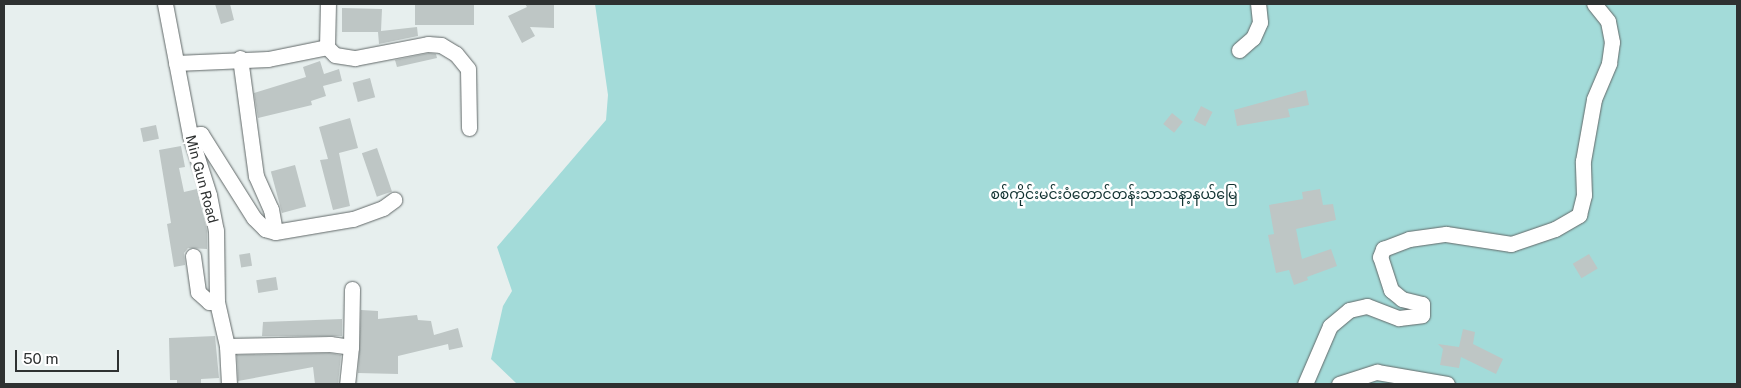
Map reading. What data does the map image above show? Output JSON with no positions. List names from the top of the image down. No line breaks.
{"streets":{"street":["Min Gun Road"]},"parks":["စစ်ကိုင်းမင်းဝံတောင်တန်းသာသနာ့နယ်မြေ"],"scale_bar":"50 m"}
